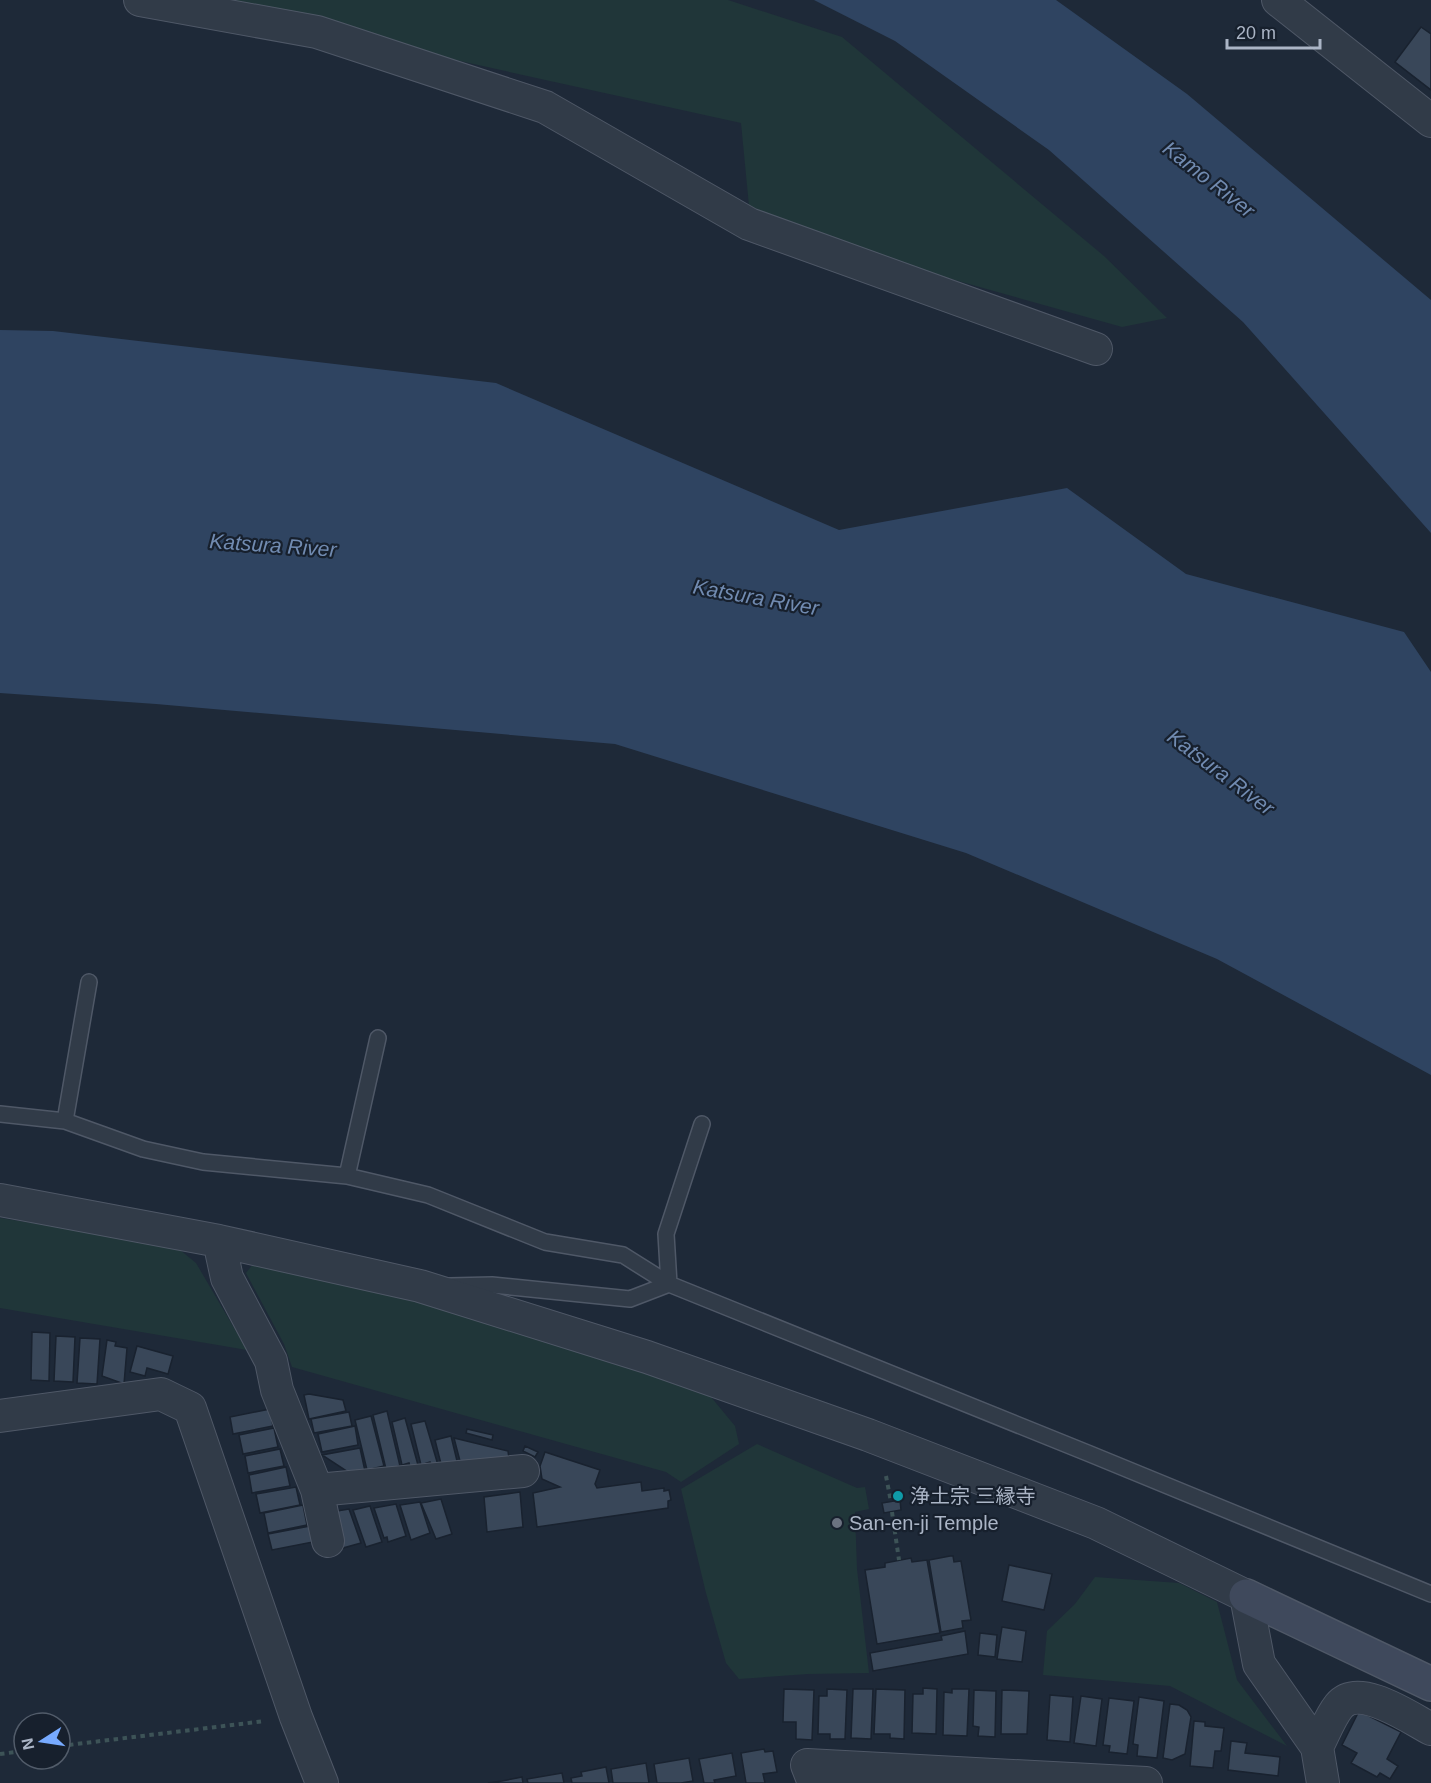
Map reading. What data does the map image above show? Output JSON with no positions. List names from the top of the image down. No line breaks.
{"water":["Kamo River","Katsura River"],"places":["浄土宗 三縁寺","San-en-ji Temple"],"scale_bar":"20 m","north":"left"}
